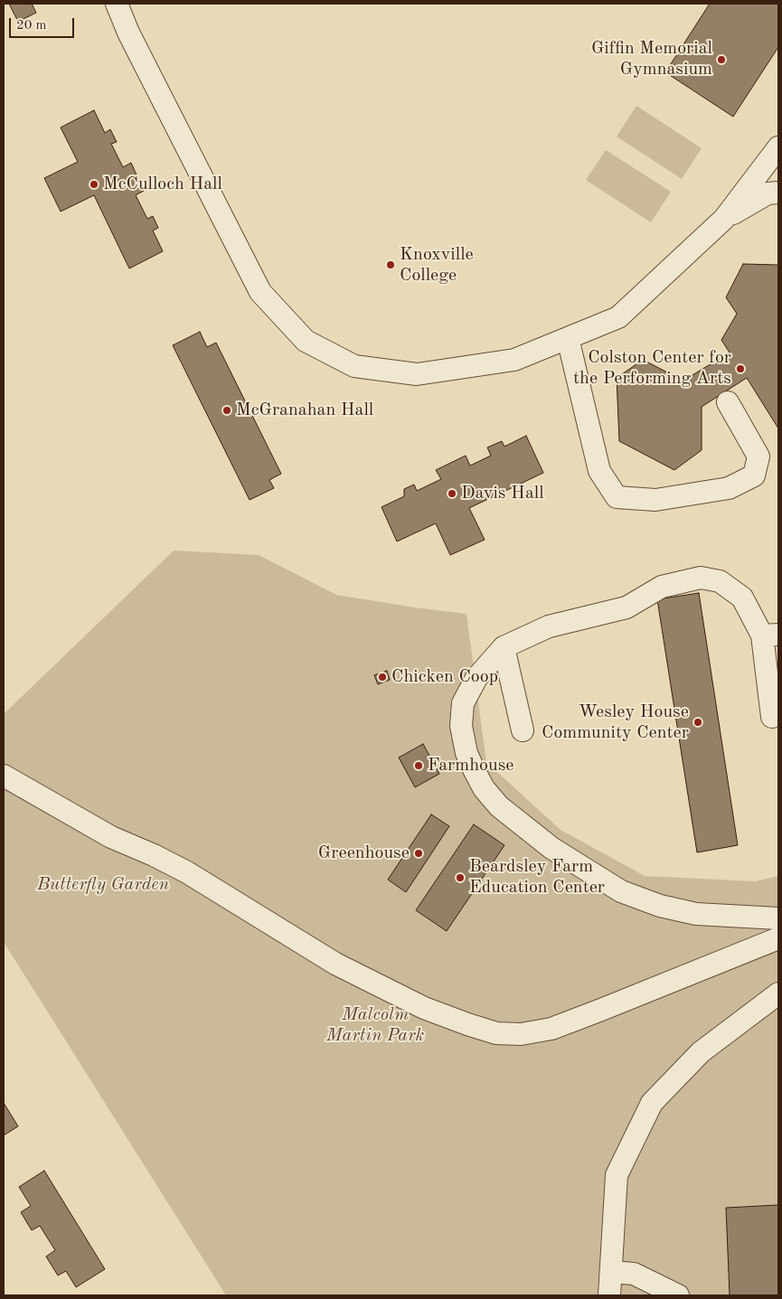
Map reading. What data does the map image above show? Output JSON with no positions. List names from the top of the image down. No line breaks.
{"parks":["Butterfly Garden","Malcolm Martin Park"],"places":["Giffin Memorial Gymnasium","McCulloch Hall","Knoxville College","Colston Center for the Performing Arts","McGranahan Hall","Davis Hall","Chicken Coop","Wesley House Community Center","Farmhouse","Greenhouse","Beardsley Farm Education Center"],"scale_bar":"20 m"}
